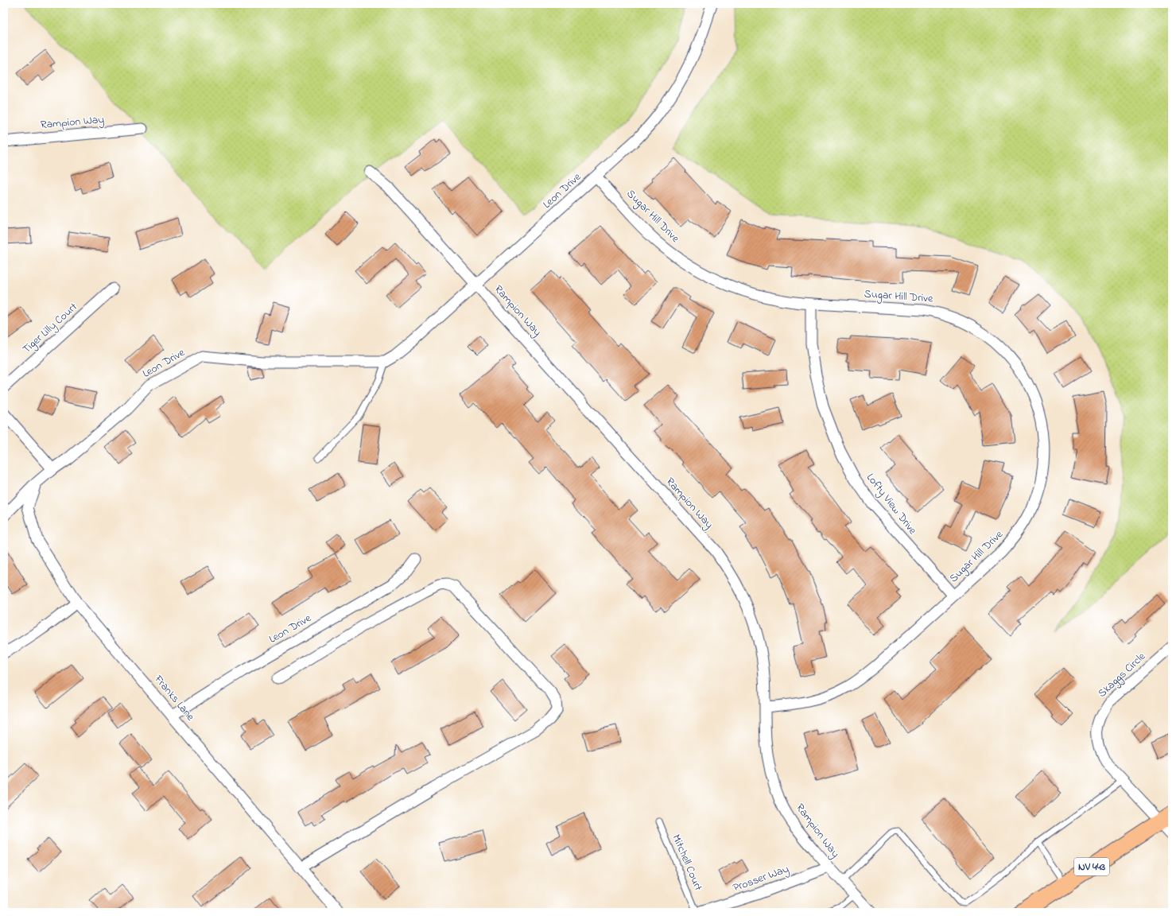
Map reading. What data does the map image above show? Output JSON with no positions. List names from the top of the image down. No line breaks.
{"streets":{"main road":["NV 443"],"street":["Rampion Way","Leon Drive","Sugar Hill Drive","Tiger Lilly Court","Lofty View Drive","Skaggs Circle","Franks Lane","Prosser Way"],"lane":["Mitchell Court"]},"crossings":[["Rampion Way","Leon Drive"],["Rampion Way","Sugar Hill Drive"],["Rampion Way","Prosser Way"],["Leon Drive","Sugar Hill Drive"],["Leon Drive","Franks Lane"],["Sugar Hill Drive","Lofty View Drive"],["Skaggs Circle","NV 443"]]}
